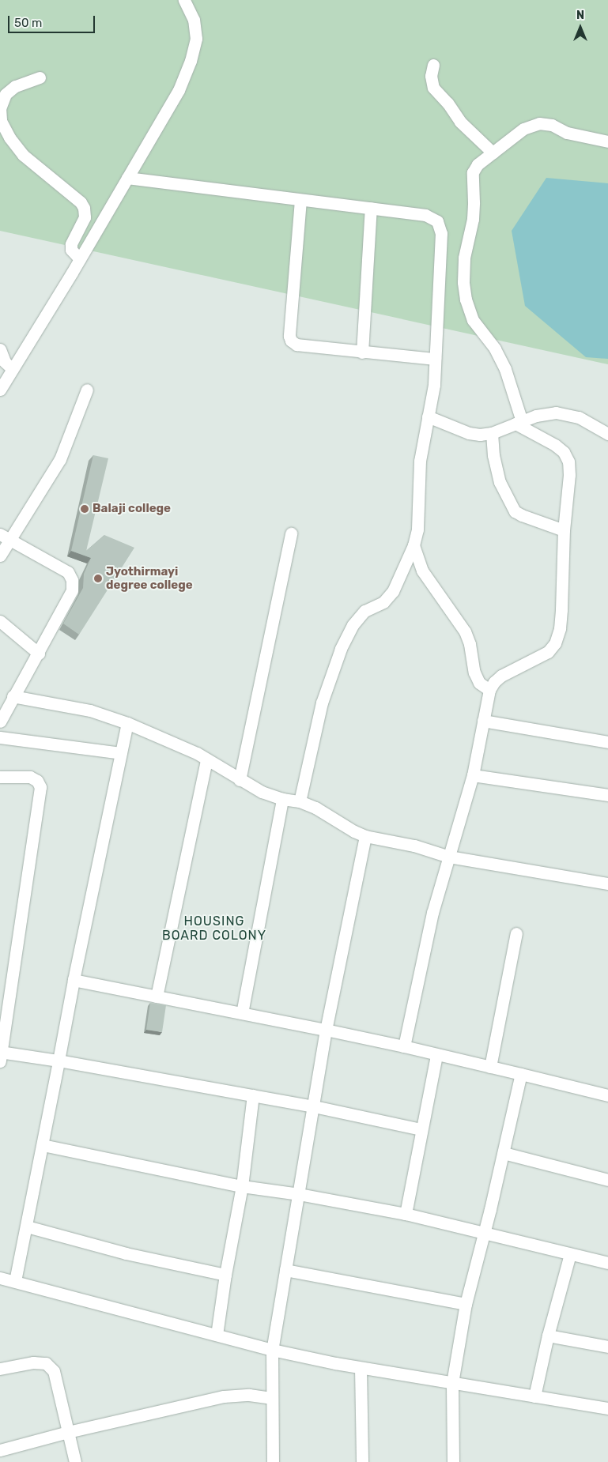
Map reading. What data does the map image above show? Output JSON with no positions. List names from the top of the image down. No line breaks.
{"districts":["HOUSING BOARD COLONY"],"places":["Balaji college","Jyothirmayi degree college"],"scale_bar":"50 m","north":"top"}
